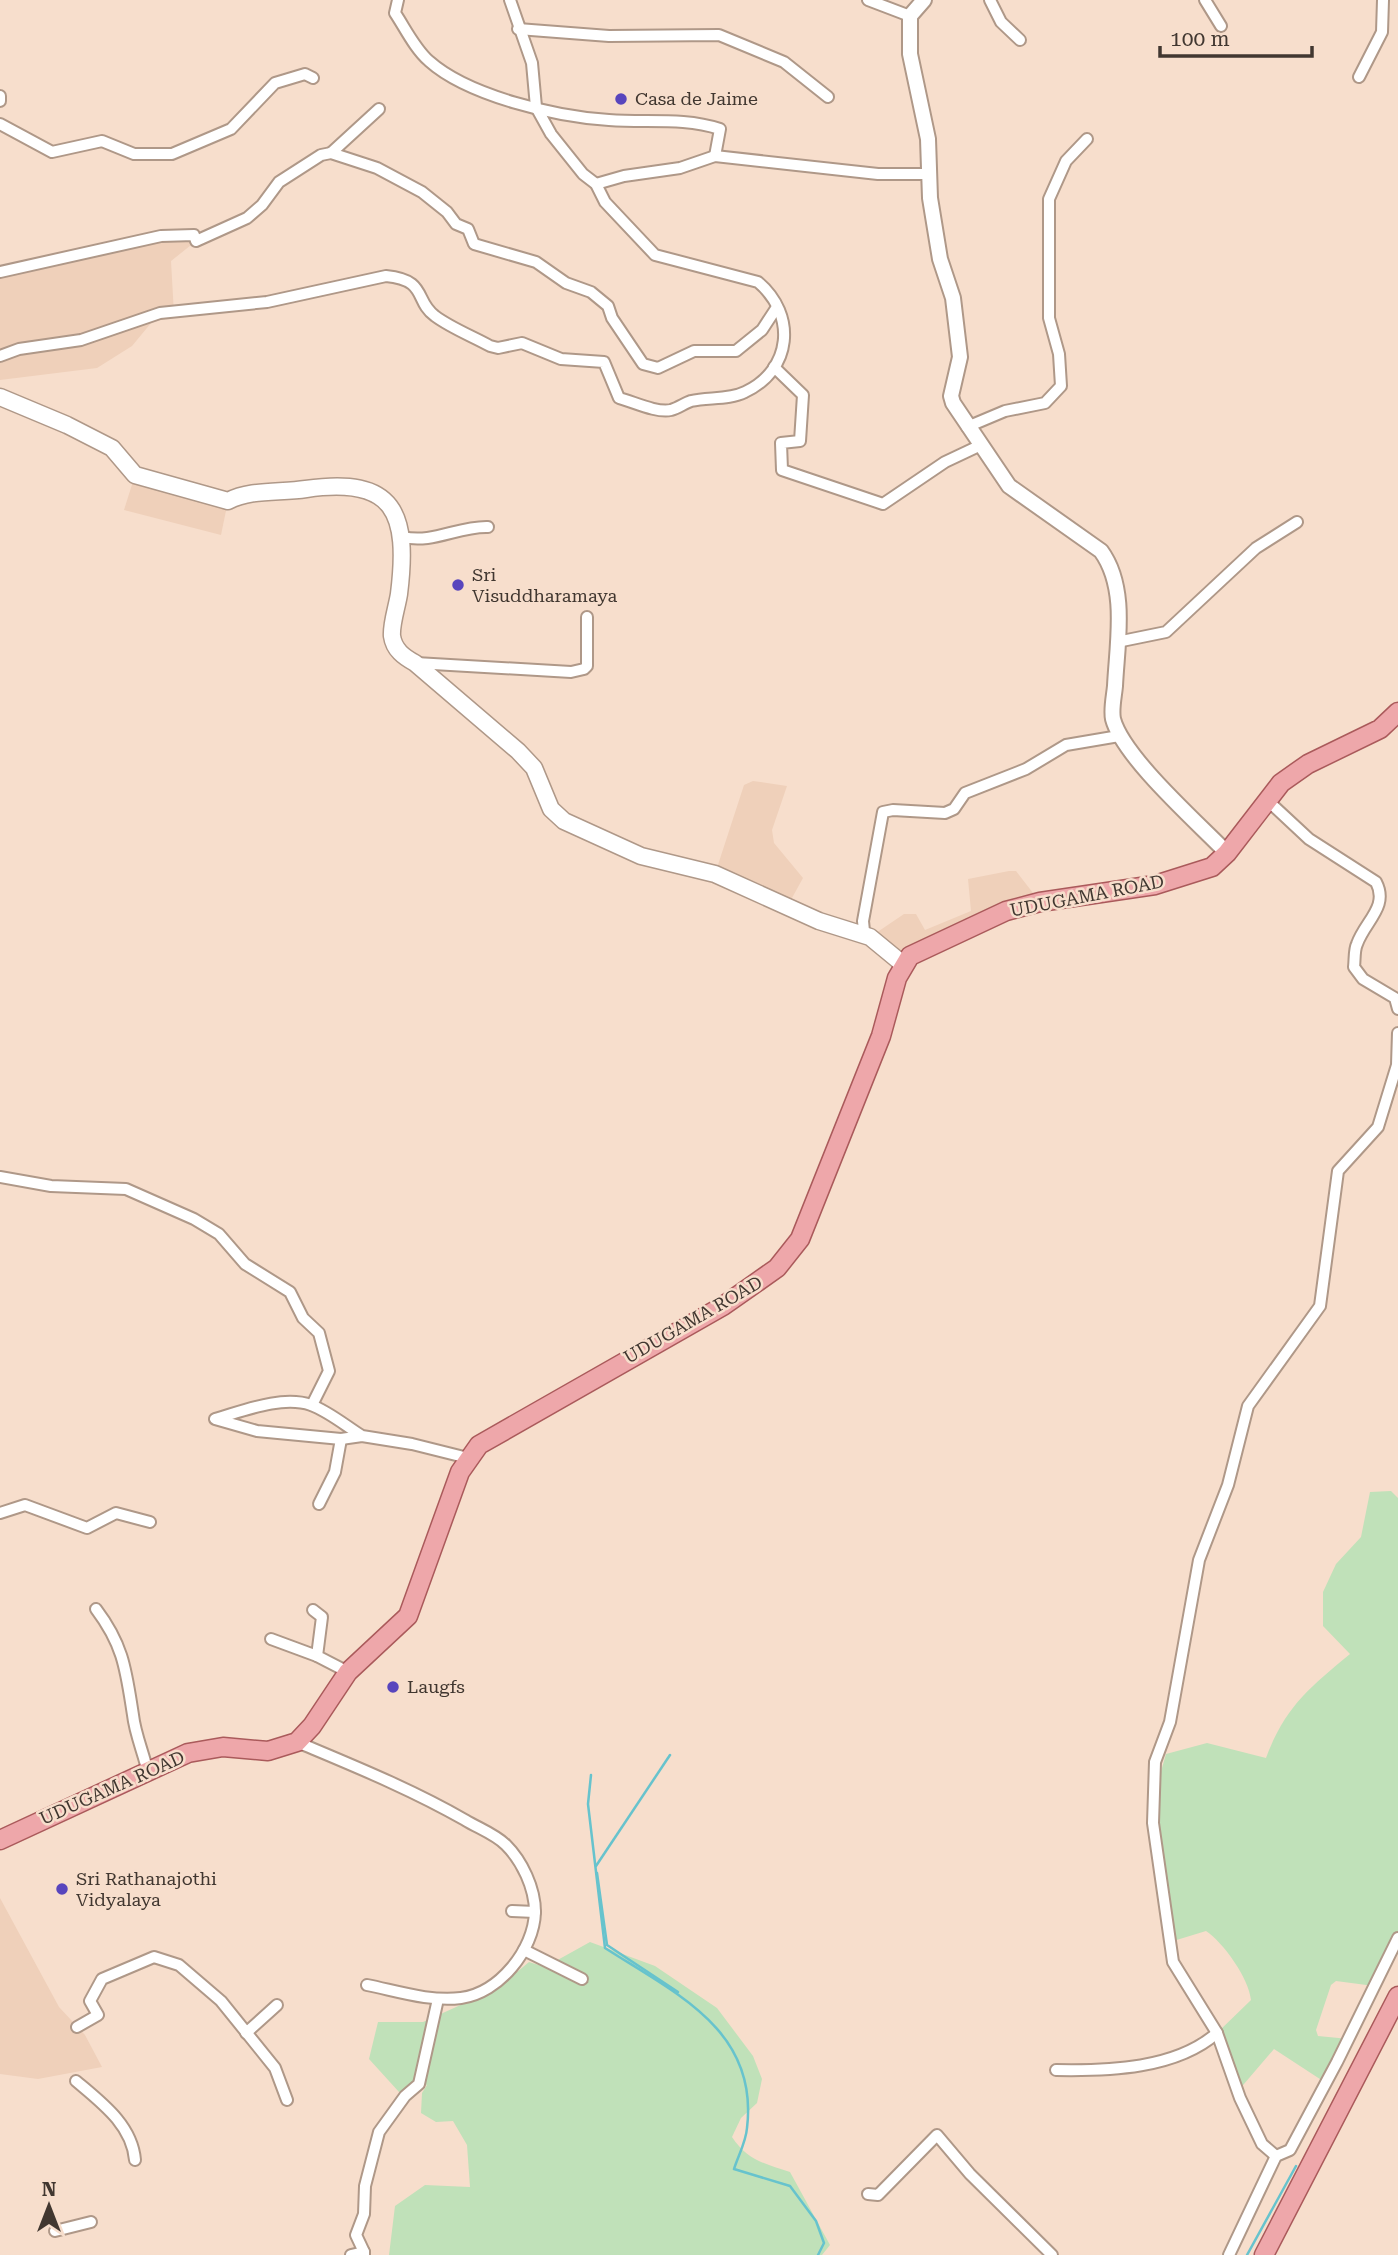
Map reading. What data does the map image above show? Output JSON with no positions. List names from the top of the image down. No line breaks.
{"streets":{"main road":["UDUGAMA ROAD"]},"places":["Casa de Jaime","Sri Visuddharamaya","Laugfs","Sri Rathanajothi Vidyalaya"],"scale_bar":"100 m","north":"top"}
